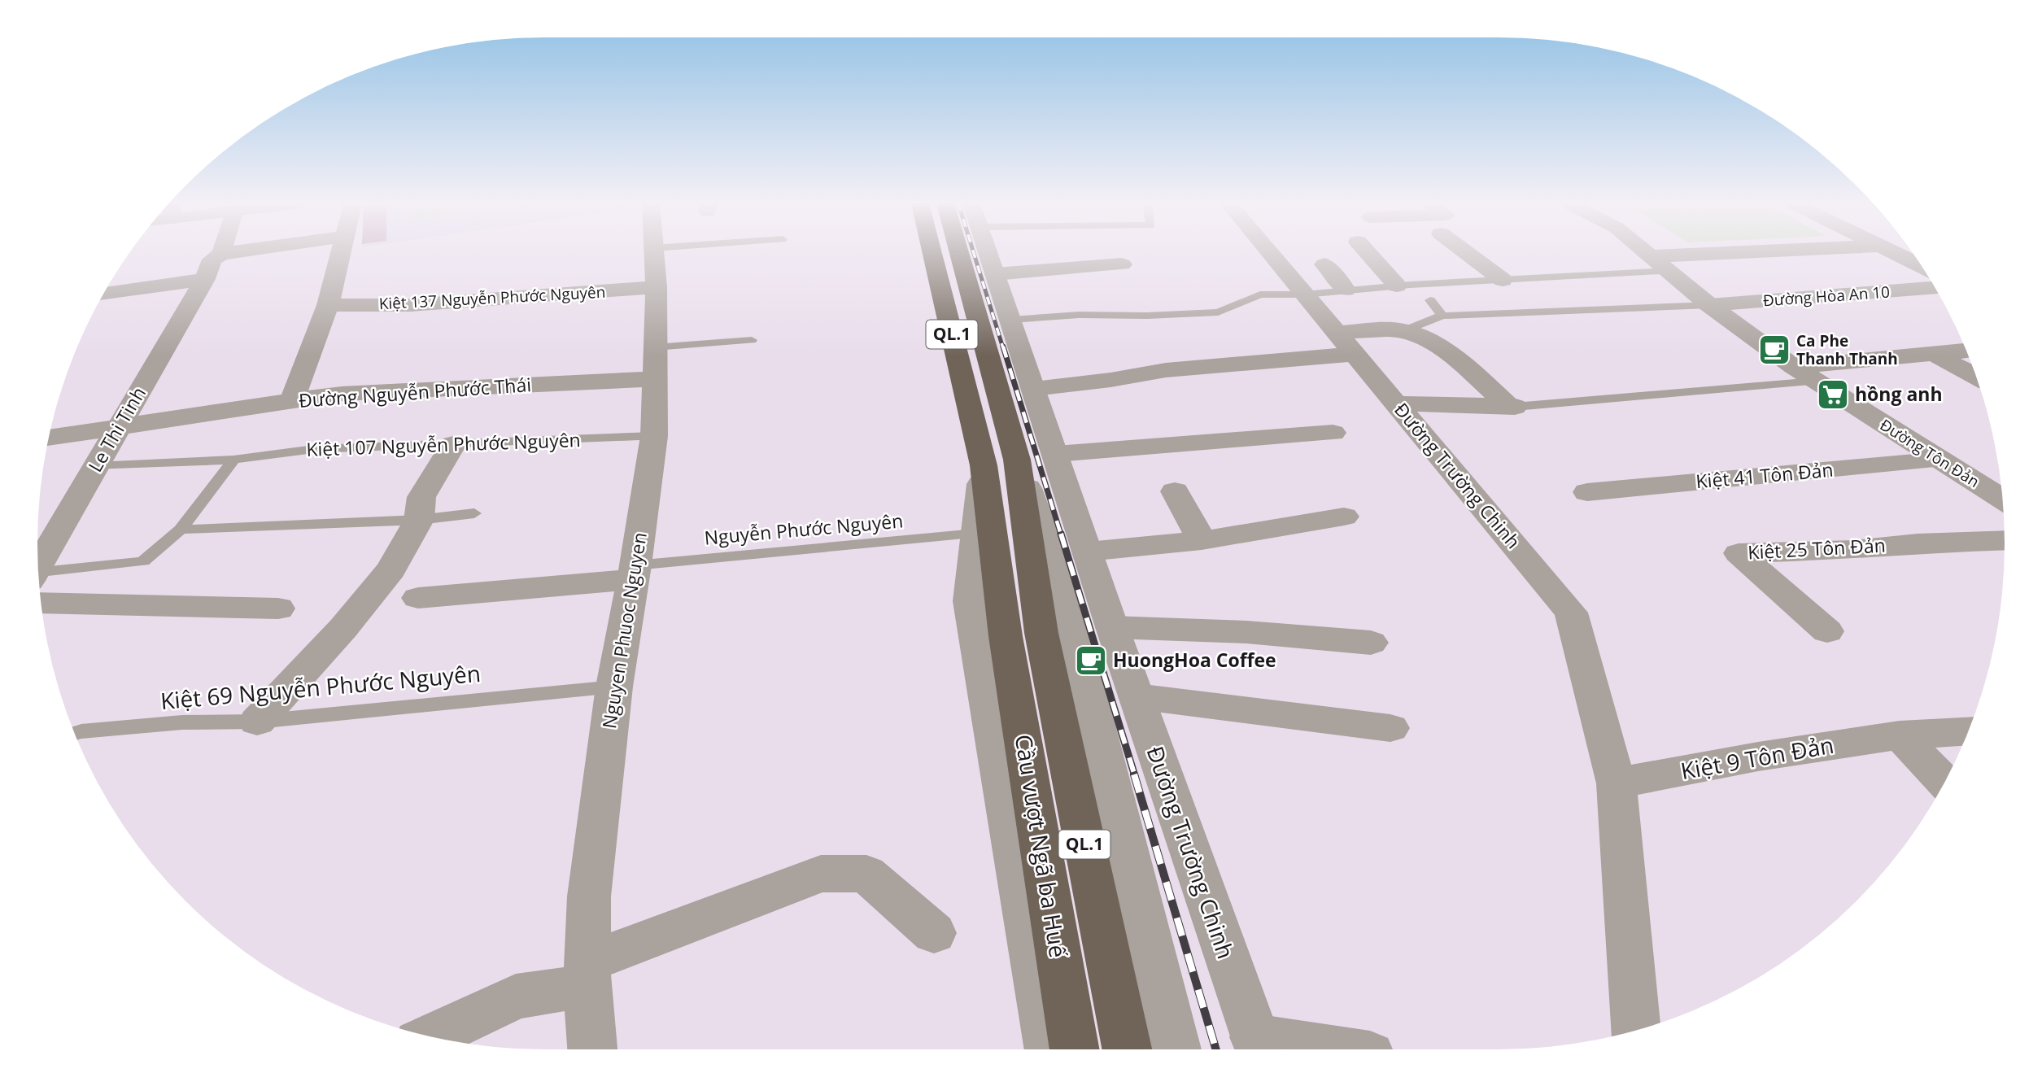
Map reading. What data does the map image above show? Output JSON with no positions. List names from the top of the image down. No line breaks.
{"streets":{"highway":["QL.1","Cầu vượt Ngã ba Huế"],"street":["Đường Hòa An 10","Kiệt 137 Nguyễn Phước Nguyên","Đường Nguyễn Phước Thái","Le Thi Tinh","Đường Tôn Đản","Đường Trường Chinh","Kiệt 41 Tôn Đản","Kiệt 25 Tôn Đản","Nguyen Phuoc Nguyen","Kiệt 9 Tôn Đản"],"lane":["Kiệt 107 Nguyễn Phước Nguyên","Nguyễn Phước Nguyên","Kiệt 69 Nguyễn Phước Nguyên"]},"crossings":[["Đường Hòa An 10","Đường Tôn Đản"],["Kiệt 137 Nguyễn Phước Nguyên","Nguyen Phuoc Nguyen"],["QL.1","Cầu vượt Ngã ba Huế"],["Đường Nguyễn Phước Thái","Le Thi Tinh"],["Đường Nguyễn Phước Thái","Nguyen Phuoc Nguyen"],["Le Thi Tinh","Kiệt 107 Nguyễn Phước Nguyên"],["Kiệt 107 Nguyễn Phước Nguyên","Nguyen Phuoc Nguyen"],["Đường Tôn Đản","Kiệt 41 Tôn Đản"],["Đường Trường Chinh","Kiệt 9 Tôn Đản"],["Nguyễn Phước Nguyên","Nguyen Phuoc Nguyen"],["Nguyen Phuoc Nguyen","Kiệt 69 Nguyễn Phước Nguyên"]],"places":{"cafe":["Ca Phe Thanh Thanh","HuongHoa Coffee"],"supermarket":["hồng anh"]}}
